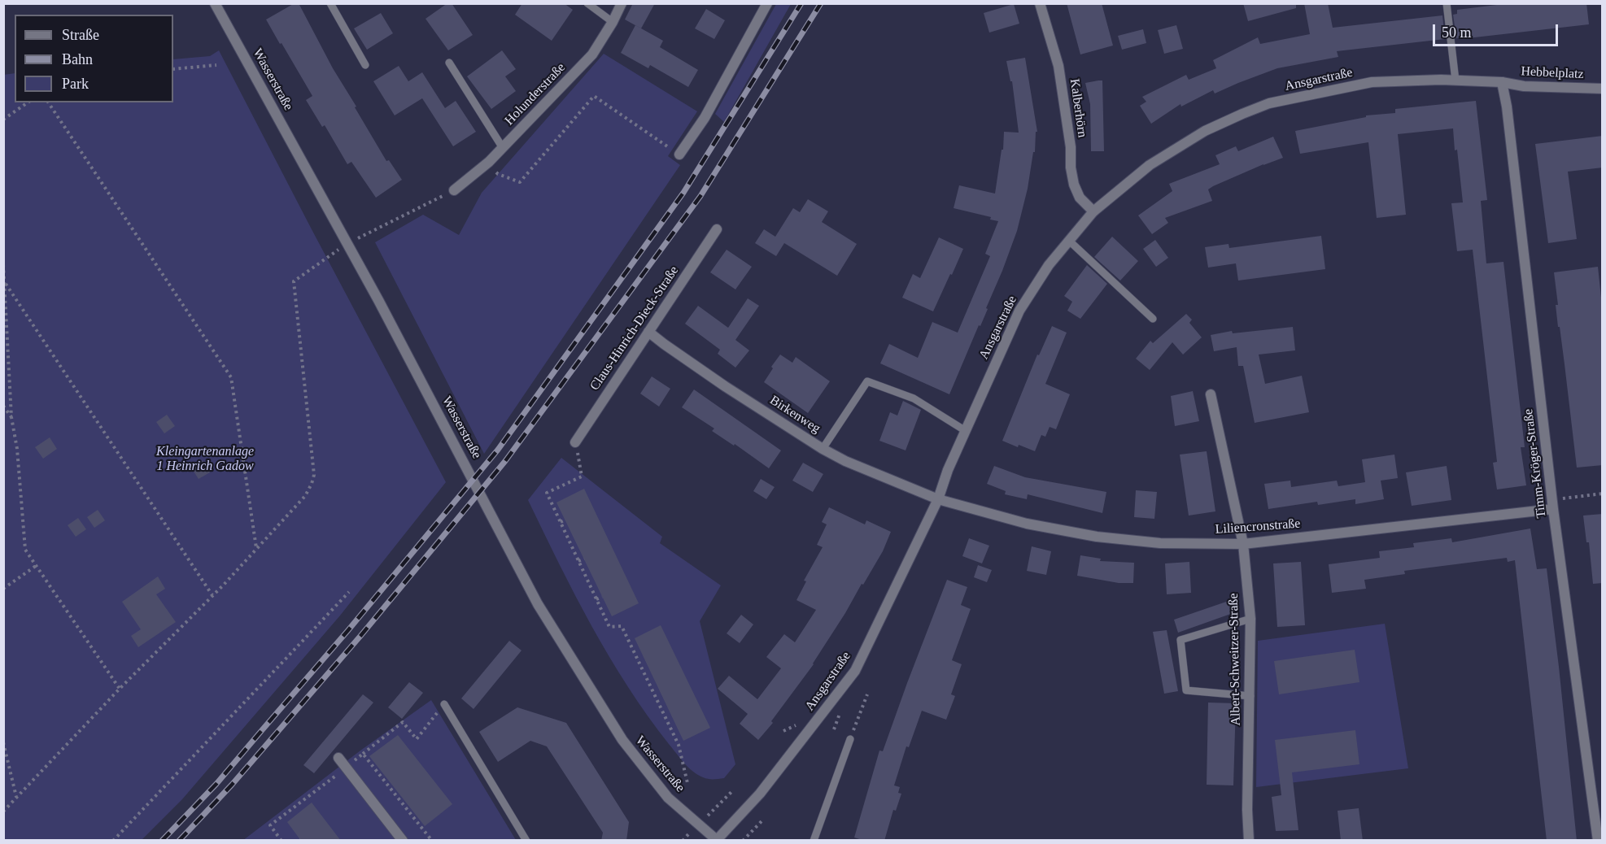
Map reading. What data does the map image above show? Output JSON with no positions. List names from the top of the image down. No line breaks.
{"streets":{"street":["Hebbelplatz","Wasserstraße","Ansgarstraße","Holunderstraße","Kalberhörn","Claus-Hinrich-Dieck-Straße","Birkenweg","Timm-Kröger-Straße","Liliencronstraße","Albert-Schweitzer-Straße"]},"crossings":[["Hebbelplatz","Ansgarstraße"],["Hebbelplatz","Timm-Kröger-Straße"],["Wasserstraße","Ansgarstraße"],["Ansgarstraße","Kalberhörn"],["Ansgarstraße","Birkenweg"],["Ansgarstraße","Timm-Kröger-Straße"],["Ansgarstraße","Liliencronstraße"],["Claus-Hinrich-Dieck-Straße","Birkenweg"],["Birkenweg","Liliencronstraße"],["Timm-Kröger-Straße","Liliencronstraße"],["Liliencronstraße","Albert-Schweitzer-Straße"]],"parks":["Kleingartenanlage 1 Heinrich Gadow"],"legend":["Straße","Bahn","Park"],"scale_bar":"50 m"}
